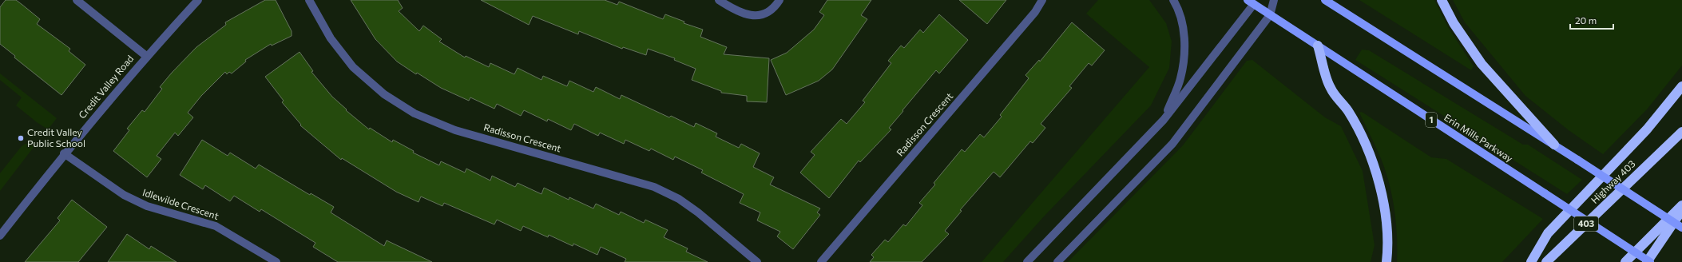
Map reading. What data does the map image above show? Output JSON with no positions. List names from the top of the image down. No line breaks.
{"streets":{"highway":["Highway 403","403"],"main road":["1","Erin Mills Parkway"],"street":["Credit Valley Road","Radisson Crescent","Idlewilde Crescent"]},"crossings":[["Credit Valley Road","Idlewilde Crescent"]],"places":["Credit Valley Public School"],"scale_bar":"20 m"}
